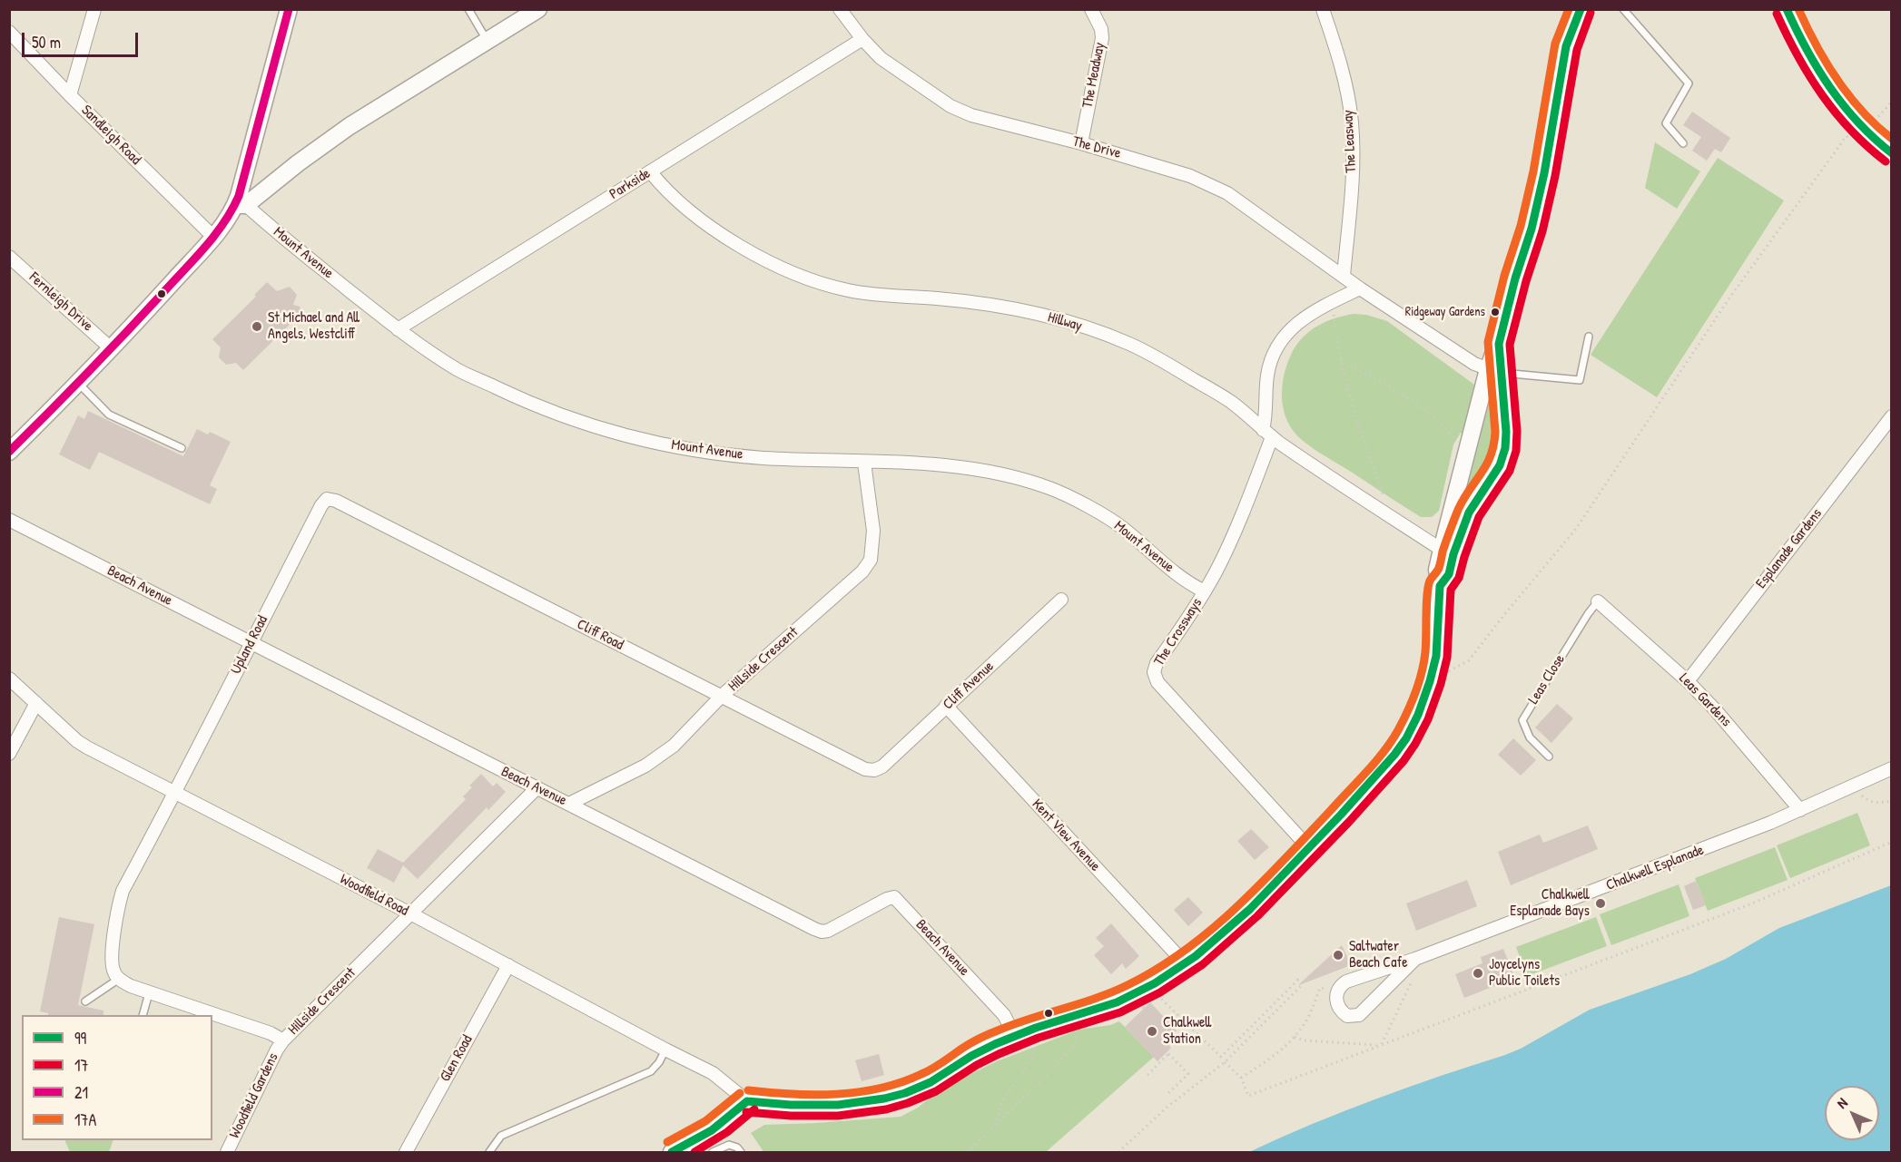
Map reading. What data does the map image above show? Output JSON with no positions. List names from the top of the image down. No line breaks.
{"streets":{"street":["The Meadway","Sandleigh Road","The Leasway","The Drive","Parkside","Mount Avenue","Fernleigh Drive","Hillway","Esplanade Gardens","Beach Avenue","The Crossways","Cliff Road","Upland Road","Hillside Crescent","Cliff Avenue","Leas Gardens","Kent View Avenue","Chalkwell Esplanade","Woodfield Road","Glen Road","Woodfield Gardens"],"lane":["Leas Close"]},"crossings":[["The Meadway","The Drive"],["The Leasway","The Drive"],["The Drive","Parkside"],["Parkside","Mount Avenue"],["Parkside","Hillway"],["Mount Avenue","The Crossways"],["Mount Avenue","Hillside Crescent"],["Hillway","The Crossways"],["Esplanade Gardens","Leas Gardens"],["Beach Avenue","Upland Road"],["Beach Avenue","Hillside Crescent"],["Cliff Road","Upland Road"],["Cliff Road","Hillside Crescent"],["Cliff Road","Cliff Avenue"],["Upland Road","Woodfield Road"],["Hillside Crescent","Woodfield Road"],["Hillside Crescent","Woodfield Gardens"],["Leas Close","Leas Gardens"],["Cliff Avenue","Kent View Avenue"],["Leas Gardens","Chalkwell Esplanade"],["Woodfield Road","Glen Road"]],"places":["Ridgeway Gardens","St Michael and All Angels, Westcliff","Chalkwell Esplanade Bays","Saltwater Beach Cafe","Joycelyns Public Toilets","Chalkwell Station"],"lines":["transit line 99","transit line 21","transit line 17A","transit line 17"],"legend":["99","17","21","17A"],"scale_bar":"50 m","north":"top left"}
